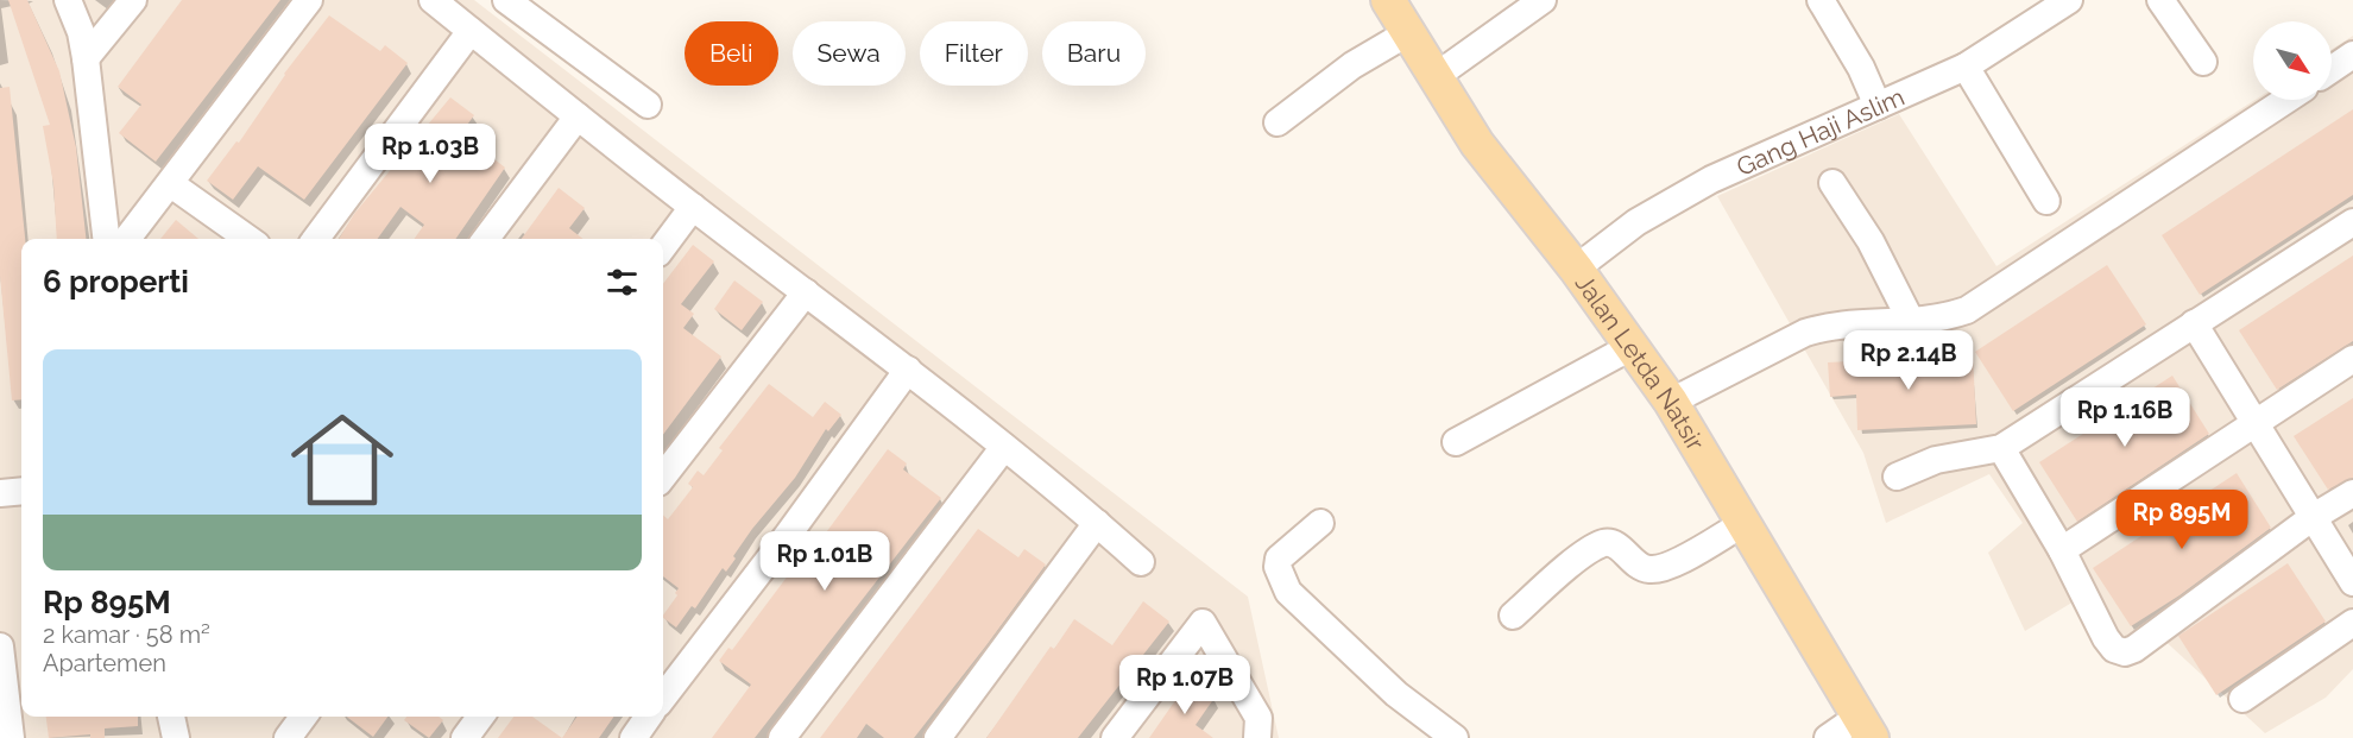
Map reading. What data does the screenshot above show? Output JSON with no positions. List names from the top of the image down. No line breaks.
{"streets":{"main road":["Jalan Letda Natsir"],"street":["Gang Haji Aslim"]},"crossings":[["Gang Haji Aslim","Jalan Letda Natsir"]],"north":"bottom right","page":{"chip":["Beli","Sewa","Filter","Baru"],"price":["Rp 1.03B","Rp 2.14B","Rp 1.16B","Rp 895M","Rp 1.01B","Rp 1.07B"],"heading":"6 properti","list":[{"name":"Rp 895M","note":"2 kamar · 58 m² · Apartemen"}]}}
